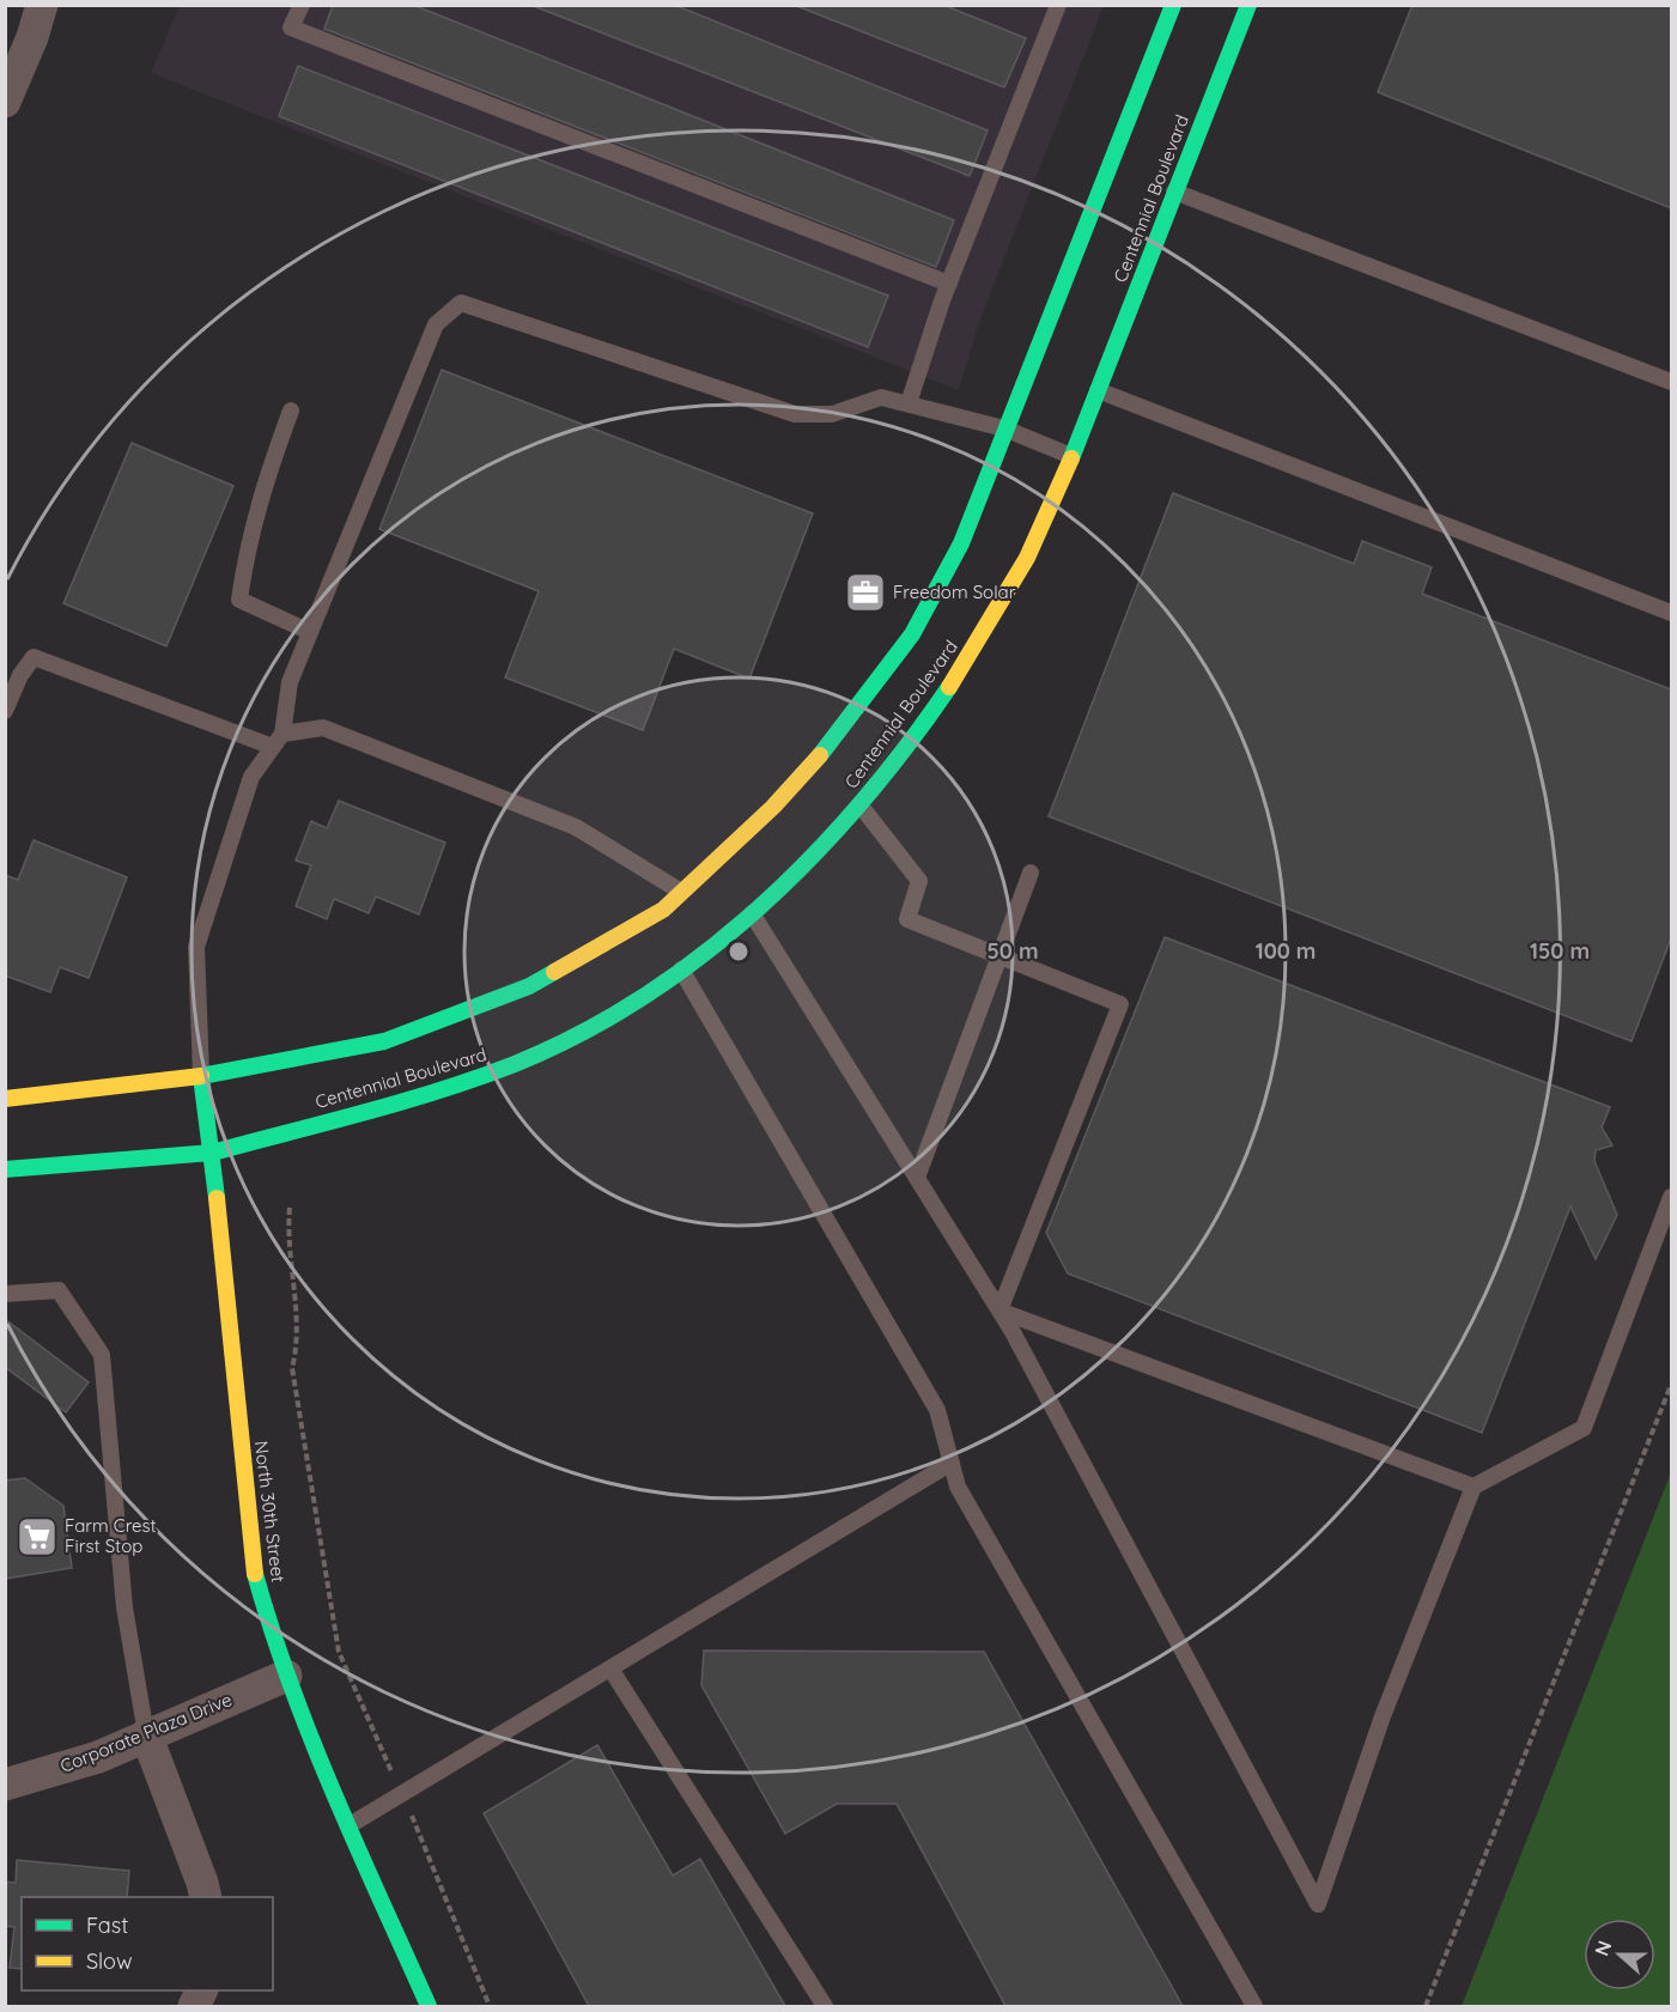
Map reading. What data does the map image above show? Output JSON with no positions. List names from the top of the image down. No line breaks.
{"streets":{"main road":["Centennial Boulevard","North 30th Street"],"street":["Corporate Plaza Drive"]},"crossings":[["Centennial Boulevard","North 30th Street"],["North 30th Street","Corporate Plaza Drive"]],"places":{"office":["Freedom Solar"],"supermarket":["Farm Crest First Stop"]},"legend":["Fast","Slow"],"north":"left","rings":["50 m","100 m","150 m"]}
